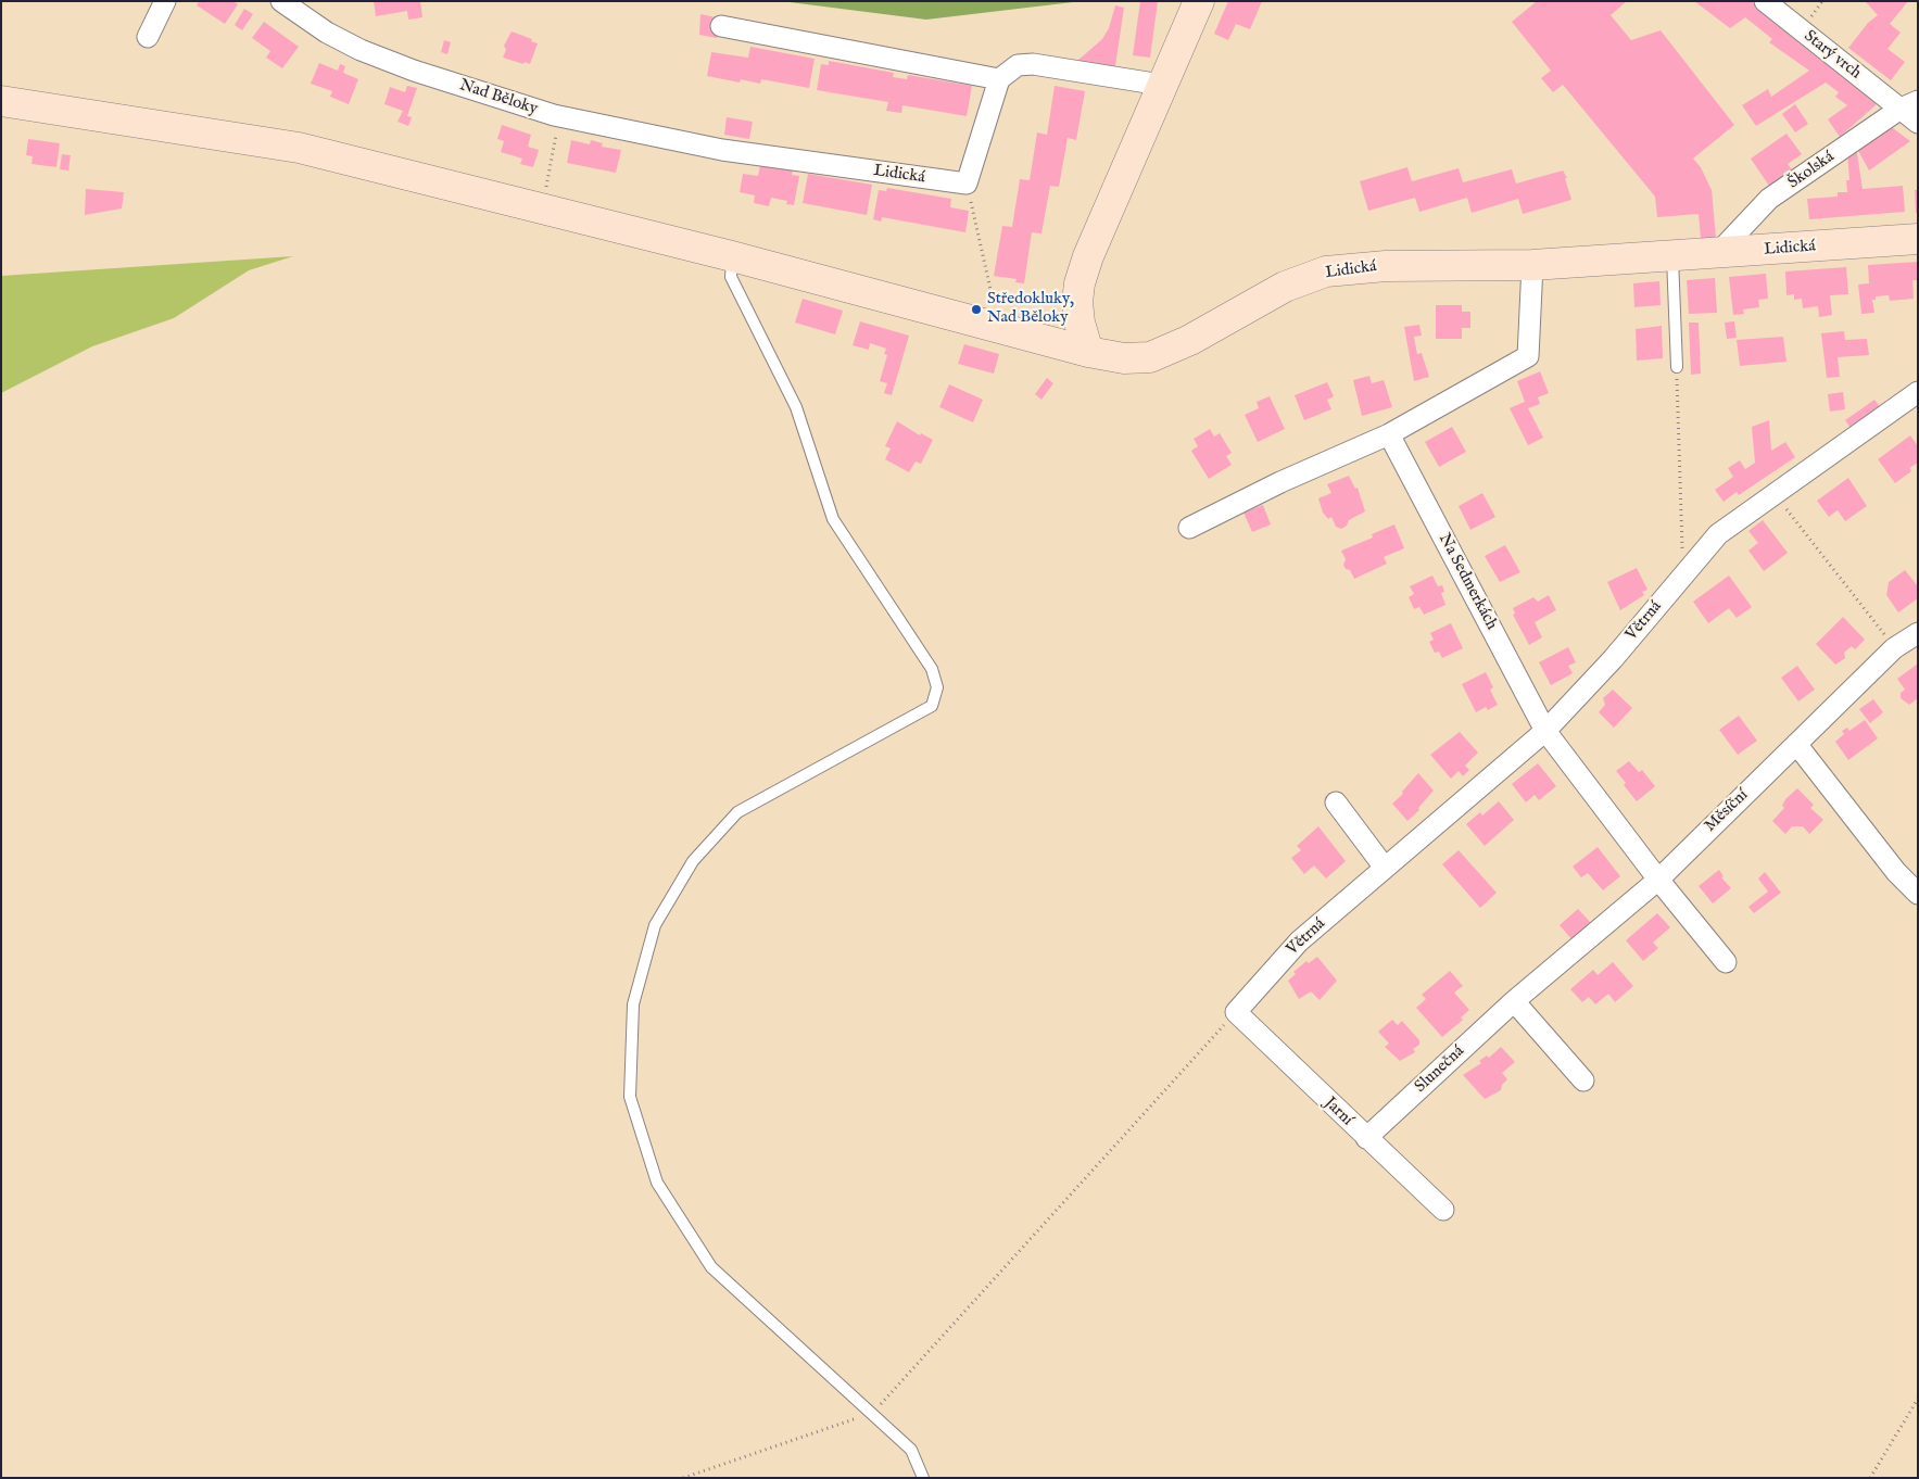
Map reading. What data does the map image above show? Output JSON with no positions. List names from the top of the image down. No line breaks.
{"streets":{"street":["Starý vrch","Nad Běloky","Školská","Lidická","Na Sedmerkách","Větrná","Měsíční","Slunečná","Jarní"]},"crossings":[["Starý vrch","Školská"],["Nad Běloky","Lidická"],["Školská","Lidická"],["Na Sedmerkách","Větrná"],["Větrná","Jarní"],["Měsíční","Slunečná"],["Slunečná","Jarní"]],"places":["Středokluky, Nad Běloky"]}
